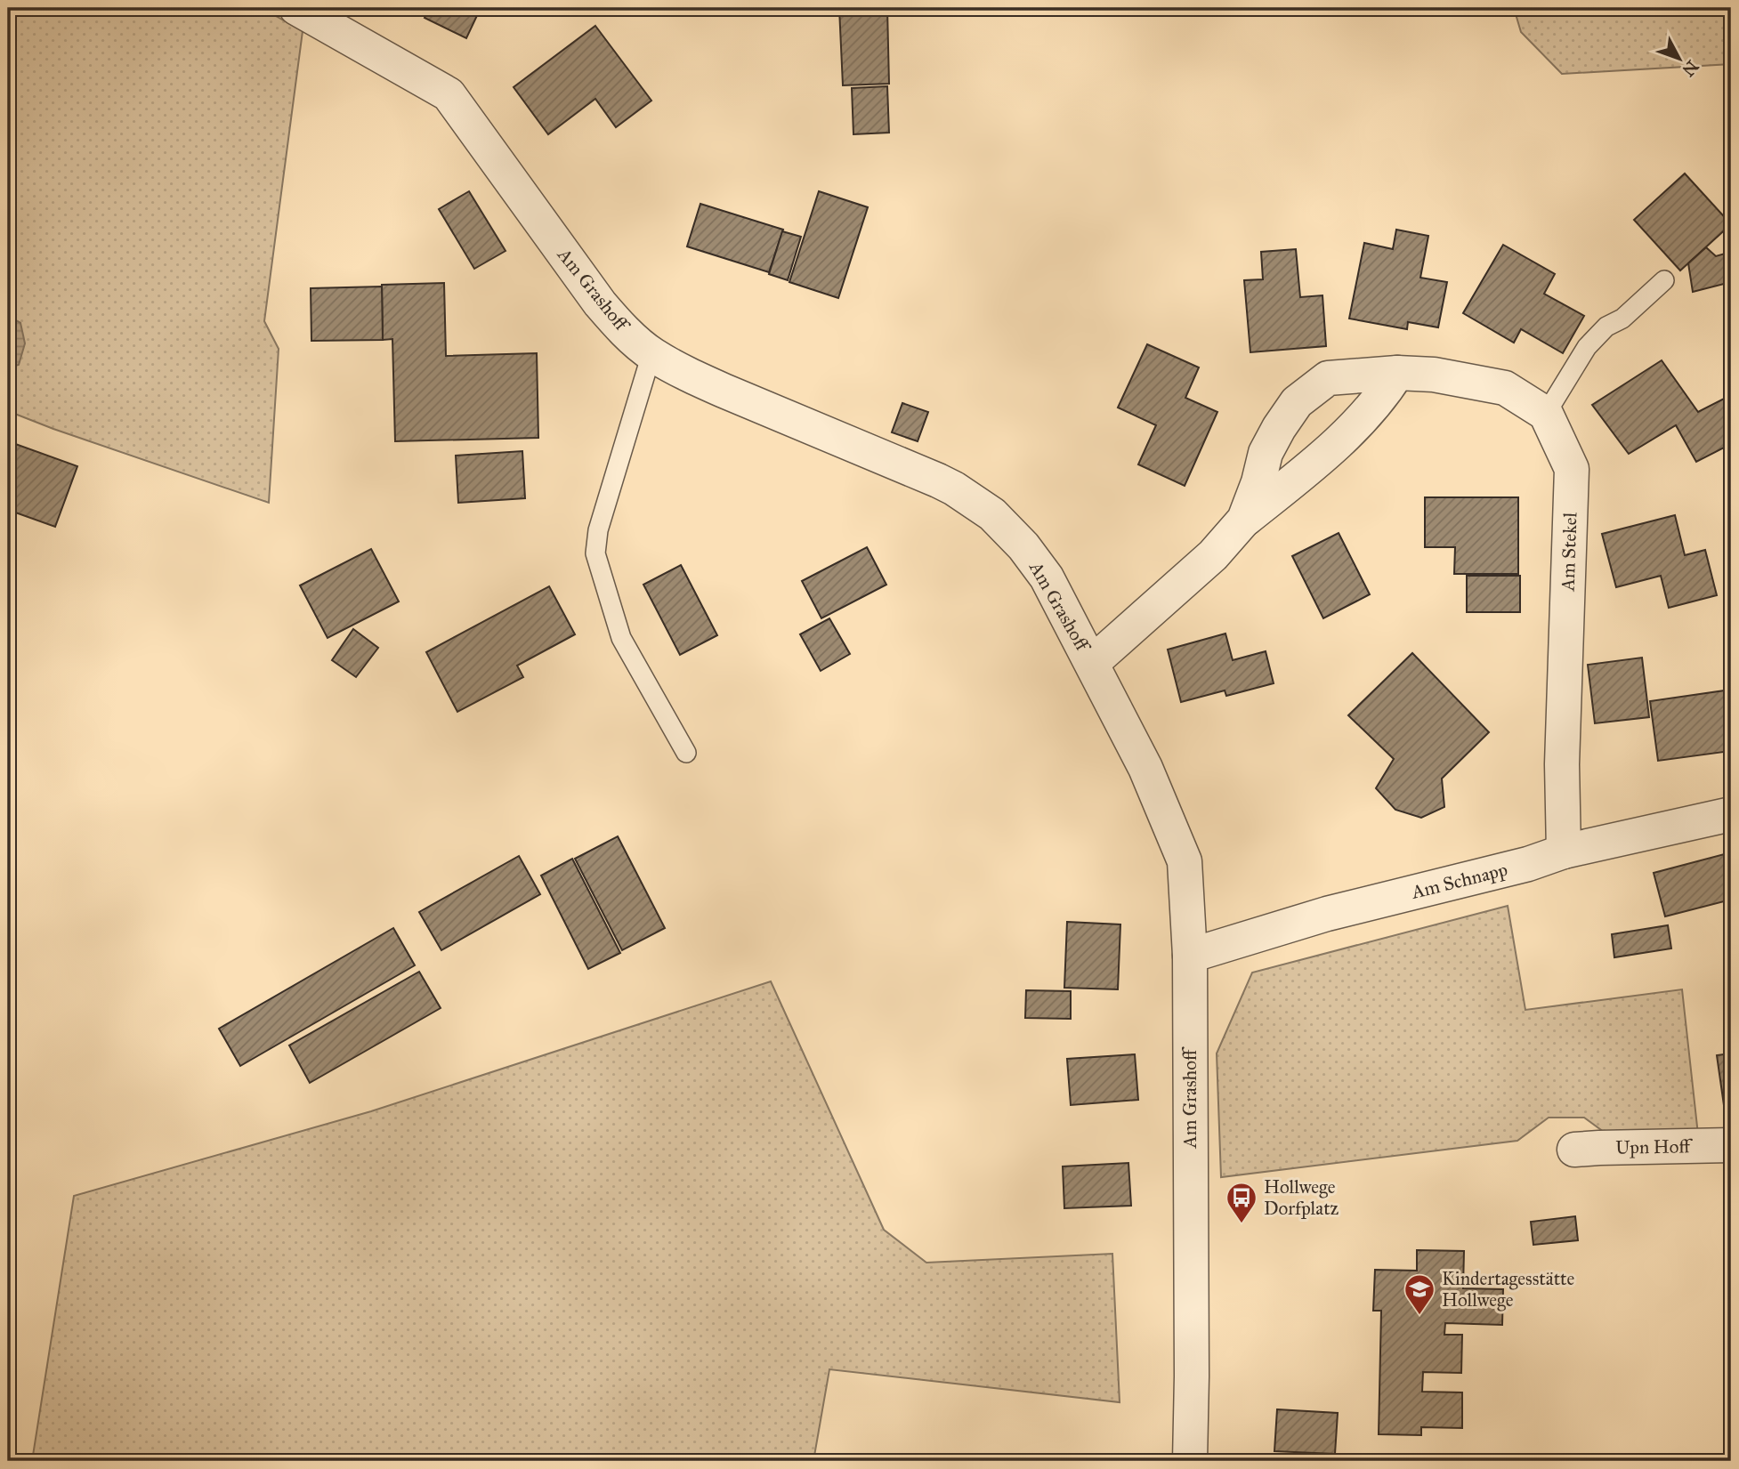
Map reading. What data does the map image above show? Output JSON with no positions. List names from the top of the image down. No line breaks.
{"streets":{"street":["Am Grashoff","Am Stekel","Am Schnapp","Upn Hoff"]},"crossings":[["Am Grashoff","Am Schnapp"],["Am Stekel","Am Schnapp"]],"places":{"bus stop":["Hollwege Dorfplatz"],"school or university":["Kindertagesstätte Hollwege"]},"north":"bottom right"}
